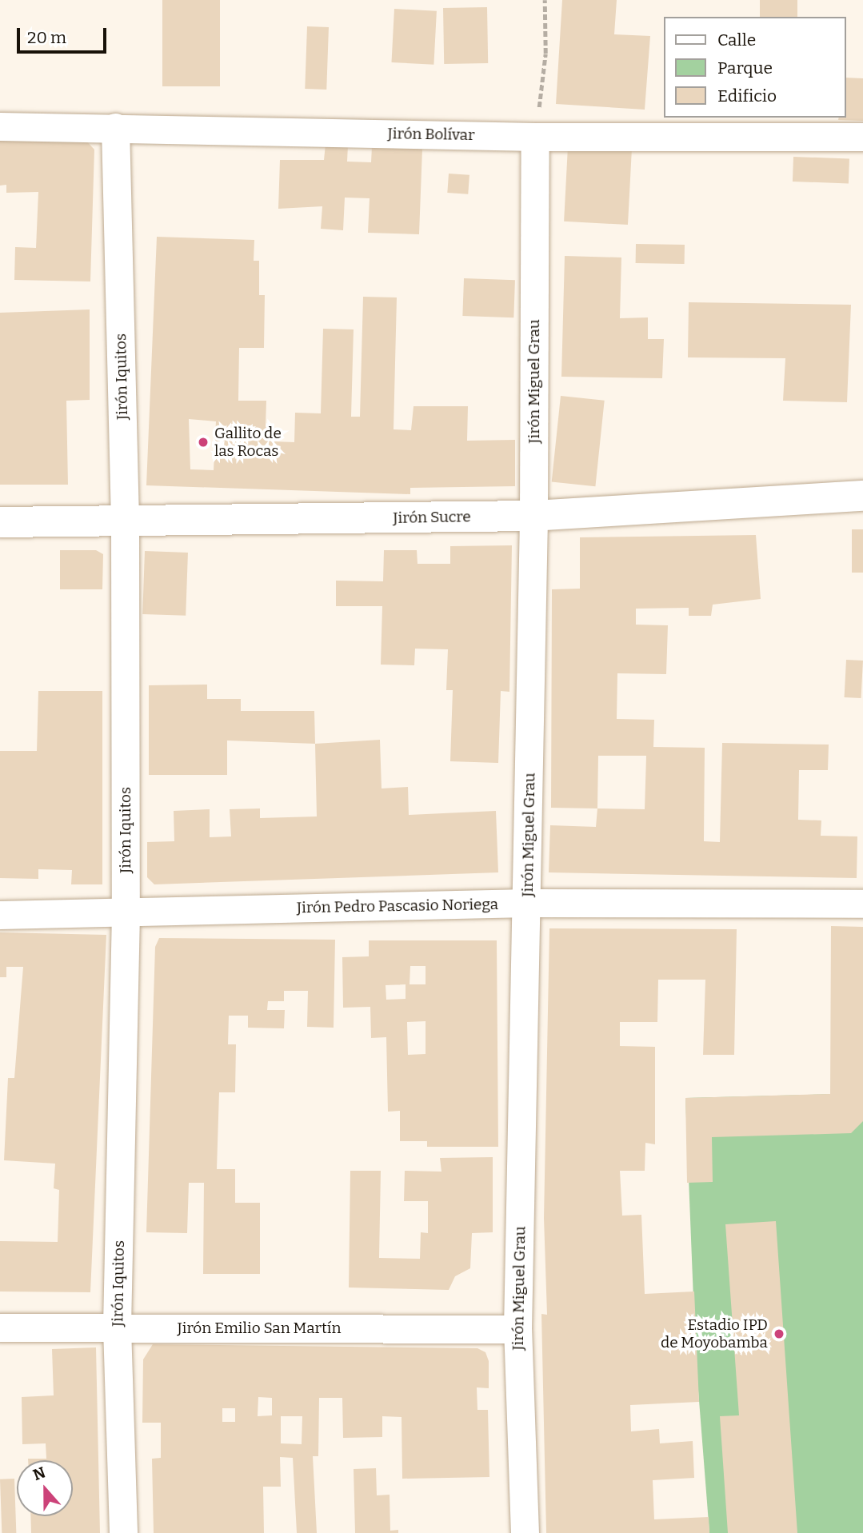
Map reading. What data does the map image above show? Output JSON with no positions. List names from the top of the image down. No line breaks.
{"streets":{"street":["Jirón Bolívar","Jirón Iquitos","Jirón Miguel Grau","Jirón Sucre","Jirón Pedro Pascasio Noriega","Jirón Emilio San Martín"]},"crossings":[["Jirón Bolívar","Jirón Iquitos"],["Jirón Bolívar","Jirón Miguel Grau"],["Jirón Iquitos","Jirón Sucre"],["Jirón Iquitos","Jirón Pedro Pascasio Noriega"],["Jirón Iquitos","Jirón Emilio San Martín"],["Jirón Miguel Grau","Jirón Sucre"],["Jirón Miguel Grau","Jirón Pedro Pascasio Noriega"],["Jirón Miguel Grau","Jirón Emilio San Martín"]],"places":["Gallito de las Rocas","Estadio IPD de Moyobamba"],"legend":["Calle","Parque","Edificio"],"scale_bar":"20 m","north":"top"}
